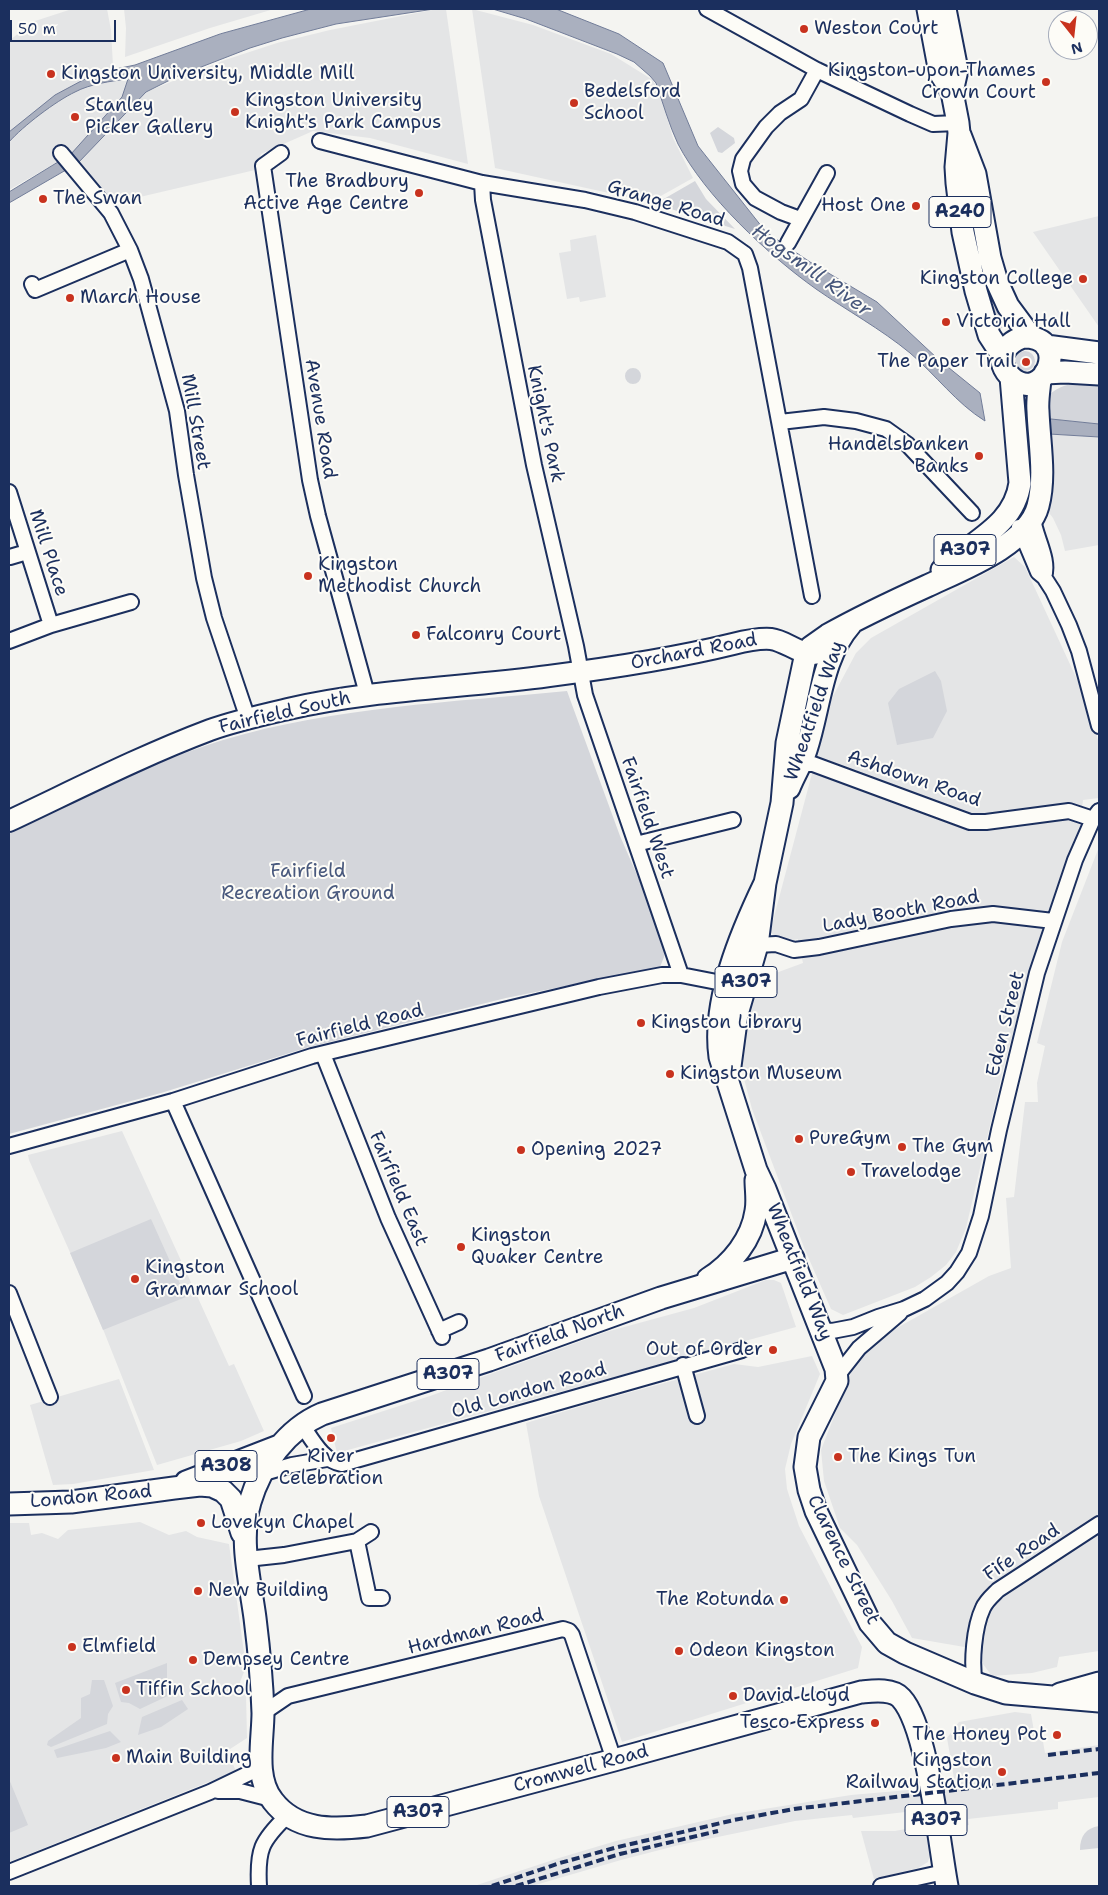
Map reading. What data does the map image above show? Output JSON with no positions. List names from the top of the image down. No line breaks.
{"streets":{"main road":["A240","A307","Wheatfield Way","Fairfield North","A308","London Road","Clarence Street","Cromwell Road"],"street":["Grange Road","Avenue Road","Mill Street","Knight's Park","Mill Place","Orchard Road","Fairfield South","Ashdown Road","Fairfield West","Lady Booth Road","Eden Street","Fairfield Road","Fairfield East","Old London Road","Fife Road","Hardman Road"]},"crossings":[["Grange Road","Knight's Park"],["A240","Wheatfield Way"],["Avenue Road","Fairfield South"],["Mill Street","Fairfield South"],["Knight's Park","Orchard Road"],["Knight's Park","Fairfield South"],["Knight's Park","Fairfield West"],["A307","Fairfield North"],["A307","Old London Road"],["A307","A308"],["A307","Hardman Road"],["A307","Cromwell Road"],["Orchard Road","Wheatfield Way"],["Orchard Road","Fairfield South"],["Orchard Road","Fairfield West"],["Wheatfield Way","Ashdown Road"],["Wheatfield Way","Lady Booth Road"],["Wheatfield Way","Fairfield Road"],["Wheatfield Way","Fairfield North"],["Wheatfield Way","Clarence Street"],["Fairfield South","Fairfield West"],["Ashdown Road","Eden Street"],["Fairfield West","Fairfield Road"],["Lady Booth Road","Eden Street"],["Eden Street","Clarence Street"],["Fairfield Road","Fairfield East"],["Fairfield North","A308"],["A308","London Road"],["Fife Road","Clarence Street"],["Hardman Road","Cromwell Road"]],"water":["Hogsmill River"],"parks":["Fairfield Recreation Ground"],"places":["Weston Court","Kingston University, Middle Mill","Kingston-upon-Thames Crown Court","Bedelsford School","Kingston University Knight's Park Campus","Stanley Picker Gallery","The Bradbury Active Age Centre","The Swan","Host One","Kingston College","March House","Victoria Hall","The Paper Trail","Handelsbanken Banks","Kingston Methodist Church","Falconry Court","Kingston Library","Kingston Museum","PureGym","The Gym","Opening 2027","Travelodge","Kingston Quaker Centre","Kingston Grammar School","Out of Order","River Celebration","The Kings Tun","Lovekyn Chapel","New Building","The Rotunda","Elmfield","Odeon Kingston","Dempsey Centre","Tiffin School","David Lloyd","Tesco Express","The Honey Pot","Main Building","Kingston Railway Station"],"scale_bar":"50 m","north":"bottom"}
